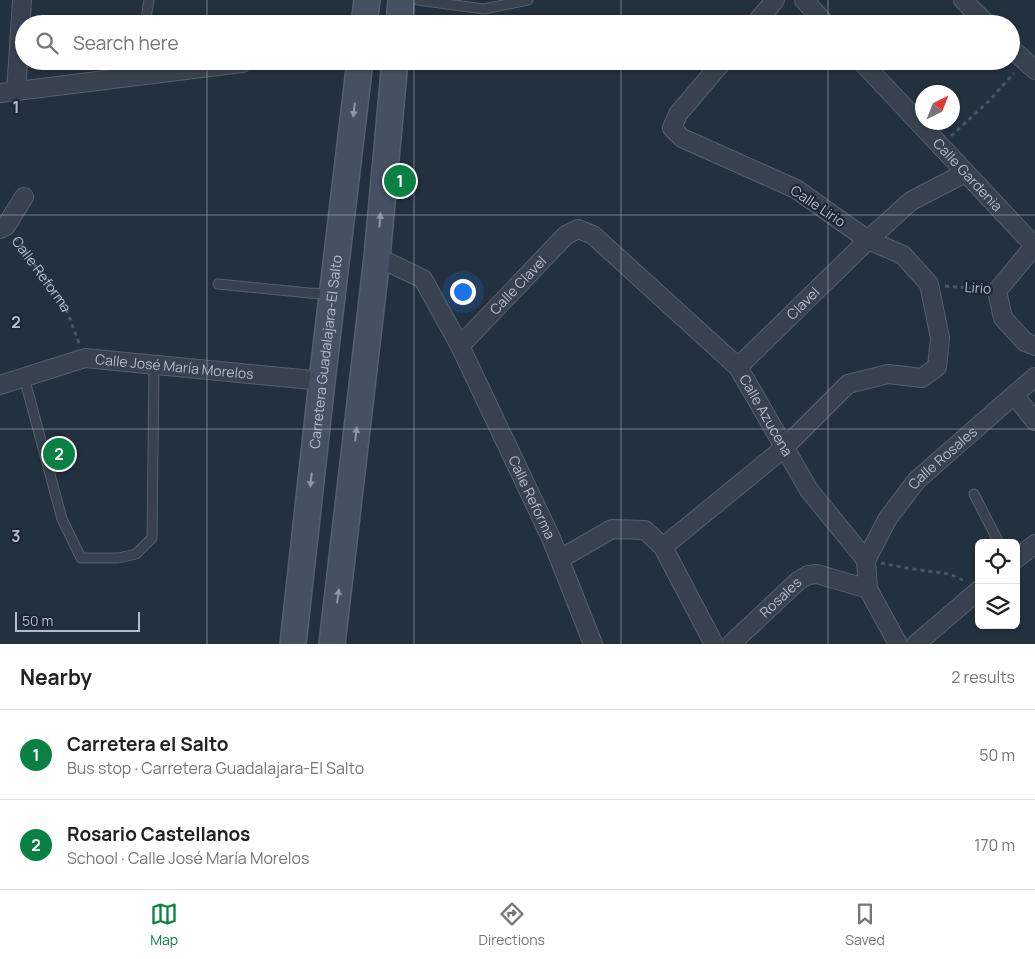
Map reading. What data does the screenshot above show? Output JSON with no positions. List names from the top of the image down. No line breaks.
{"streets":{"main road":["Carretera Guadalajara-El Salto"],"street":["Calle Gardenia","Calle Lirio","Calle Reforma","Calle Clavel","Lirio","Clavel","Calle José María Morelos","Calle Azucena","Calle Rosales","Rosales"]},"crossings":[["Calle Gardenia","Lirio"],["Calle Gardenia","Clavel"],["Calle Lirio","Lirio"],["Calle Lirio","Clavel"],["Calle Reforma","Calle Clavel"],["Calle Reforma","Calle José María Morelos"],["Calle Clavel","Calle Azucena"],["Clavel","Calle Azucena"],["Carretera Guadalajara-El Salto","Calle José María Morelos"],["Calle Azucena","Calle Rosales"]],"scale_bar":"50 m","north":"top right","page":{"search":"Search here","pins":["1","2"],"scale":"50 m","heading":["Nearby","2 results"],"list":[{"mark":"1","name":"Carretera el Salto","note":"Bus stop · Carretera Guadalajara-El Salto","value":"50 m"},{"mark":"2","name":"Rosario Castellanos","note":"School · Calle José María Morelos","value":"170 m"}],"nav":["Map","Directions","Saved"]},"grid":{"rows":["1","2","3"]}}
